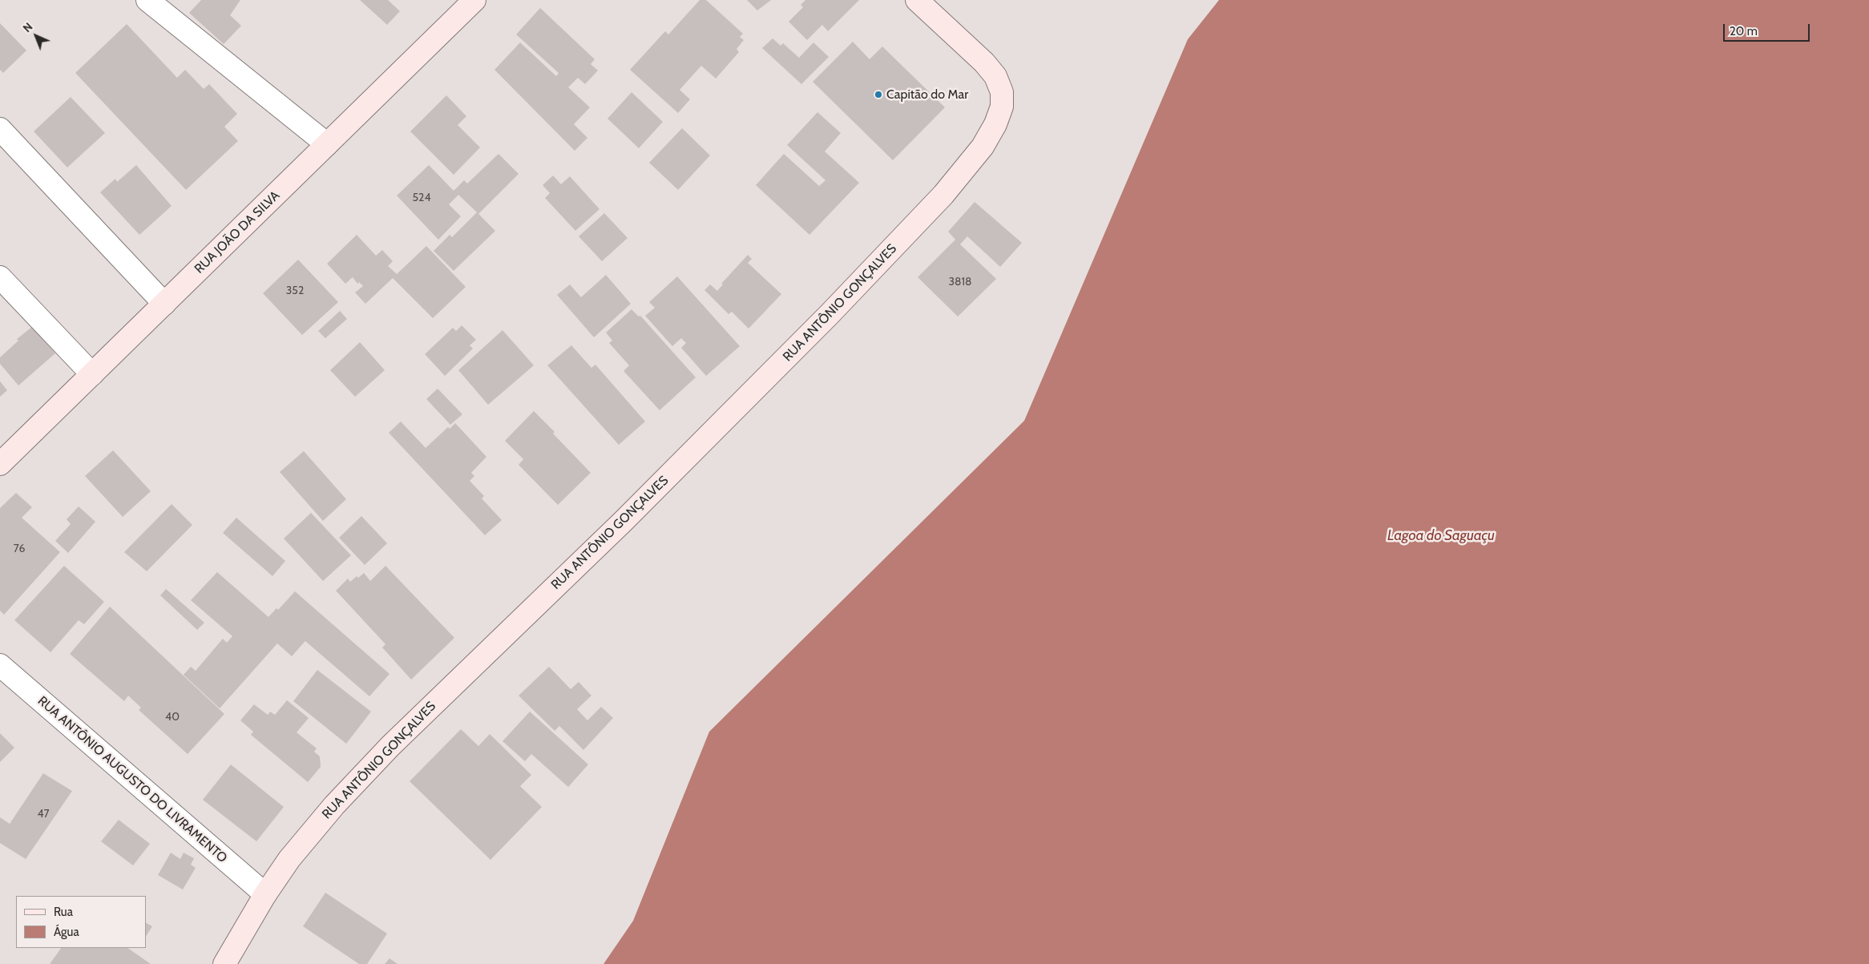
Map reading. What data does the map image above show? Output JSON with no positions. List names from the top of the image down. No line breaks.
{"streets":{"main road":["RUA JOÃO DA SILVA","RUA ANTÔNIO GONÇALVES"],"street":["RUA ANTÔNIO AUGUSTO DO LIVRAMENTO"]},"crossings":[["RUA ANTÔNIO GONÇALVES","RUA ANTÔNIO AUGUSTO DO LIVRAMENTO"]],"water":["Lagoa do Saguaçu"],"places":["Capitão do Mar"],"house_numbers":["524","3818","352","76","40","47"],"legend":["Rua","Água"],"scale_bar":"20 m","north":"top left"}
